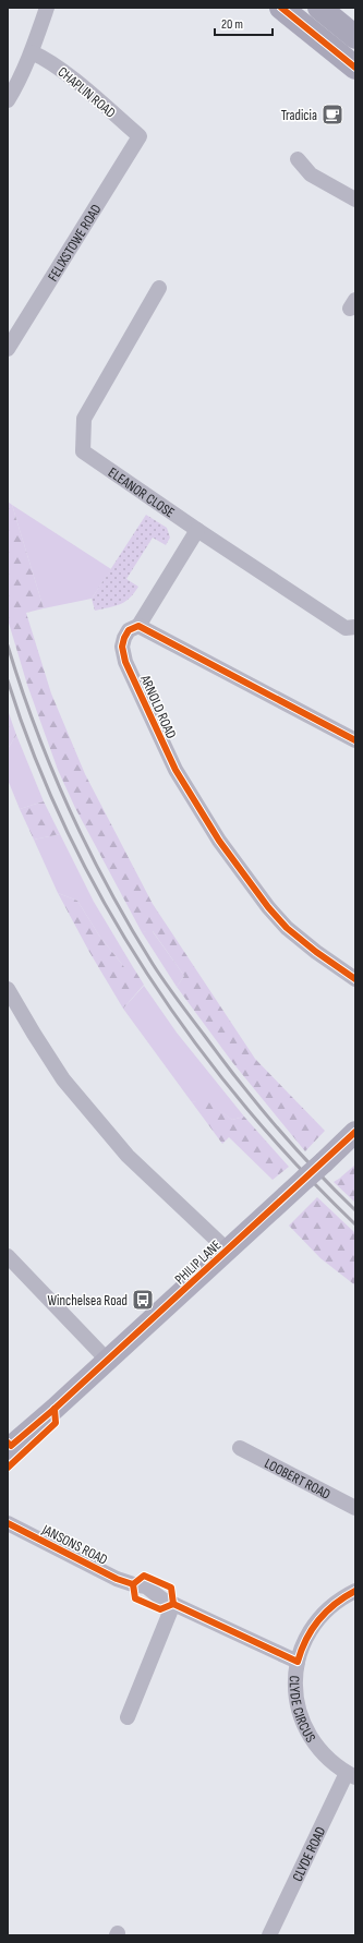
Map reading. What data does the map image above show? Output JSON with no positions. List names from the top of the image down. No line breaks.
{"streets":{"main road":["PHILIP LANE"],"street":["CHAPLIN ROAD","FELIXSTOWE ROAD","ELEANOR CLOSE","ARNOLD ROAD","LOOBERT ROAD","JANSONS ROAD","CLYDE CIRCUS","CLYDE ROAD"]},"crossings":[["CHAPLIN ROAD","FELIXSTOWE ROAD"],["JANSONS ROAD","CLYDE CIRCUS"],["CLYDE CIRCUS","CLYDE ROAD"]],"places":{"cafe":["Tradicia"],"bus stop":["Winchelsea Road"]},"scale_bar":"20 m"}
